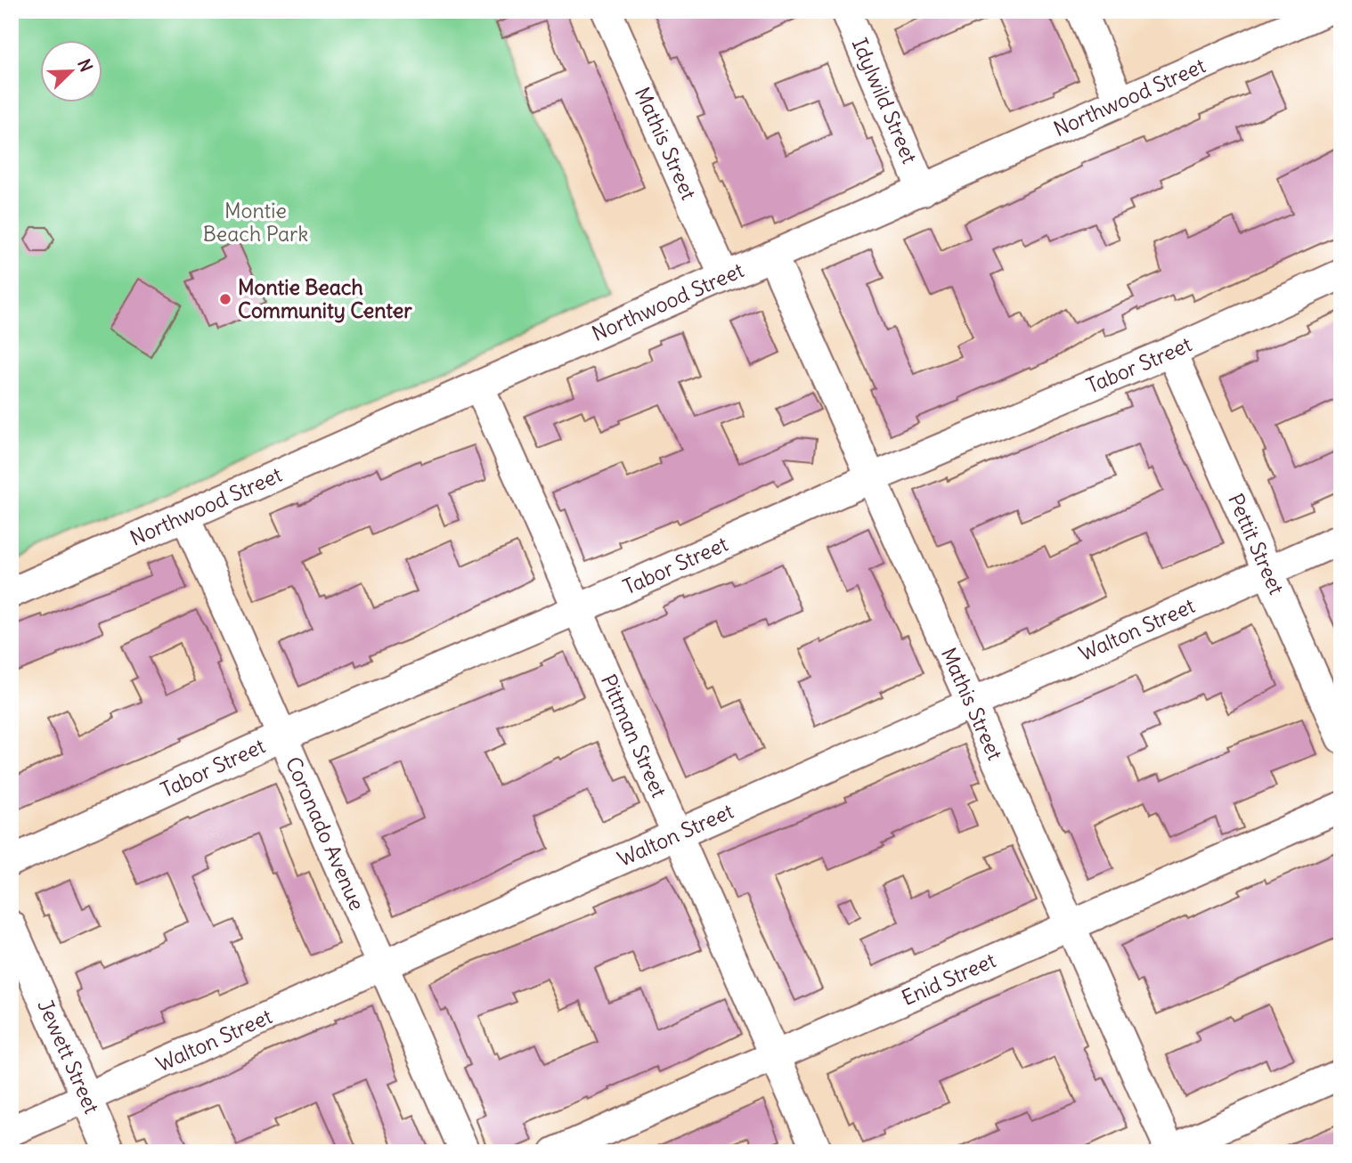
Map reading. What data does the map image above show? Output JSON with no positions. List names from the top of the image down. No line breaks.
{"streets":{"street":["Northwood Street","Idylwild Street","Mathis Street","Tabor Street","Pettit Street","Walton Street","Pittman Street","Coronado Avenue","Enid Street","Jewett Street"]},"crossings":[["Northwood Street","Idylwild Street"],["Northwood Street","Mathis Street"],["Northwood Street","Pittman Street"],["Northwood Street","Coronado Avenue"],["Mathis Street","Tabor Street"],["Mathis Street","Walton Street"],["Mathis Street","Enid Street"],["Tabor Street","Pettit Street"],["Tabor Street","Pittman Street"],["Tabor Street","Coronado Avenue"],["Pettit Street","Walton Street"],["Walton Street","Pittman Street"],["Walton Street","Coronado Avenue"],["Walton Street","Jewett Street"],["Pittman Street","Enid Street"]],"parks":["Montie Beach Park"],"places":["Montie Beach Community Center"],"north":"top right"}
